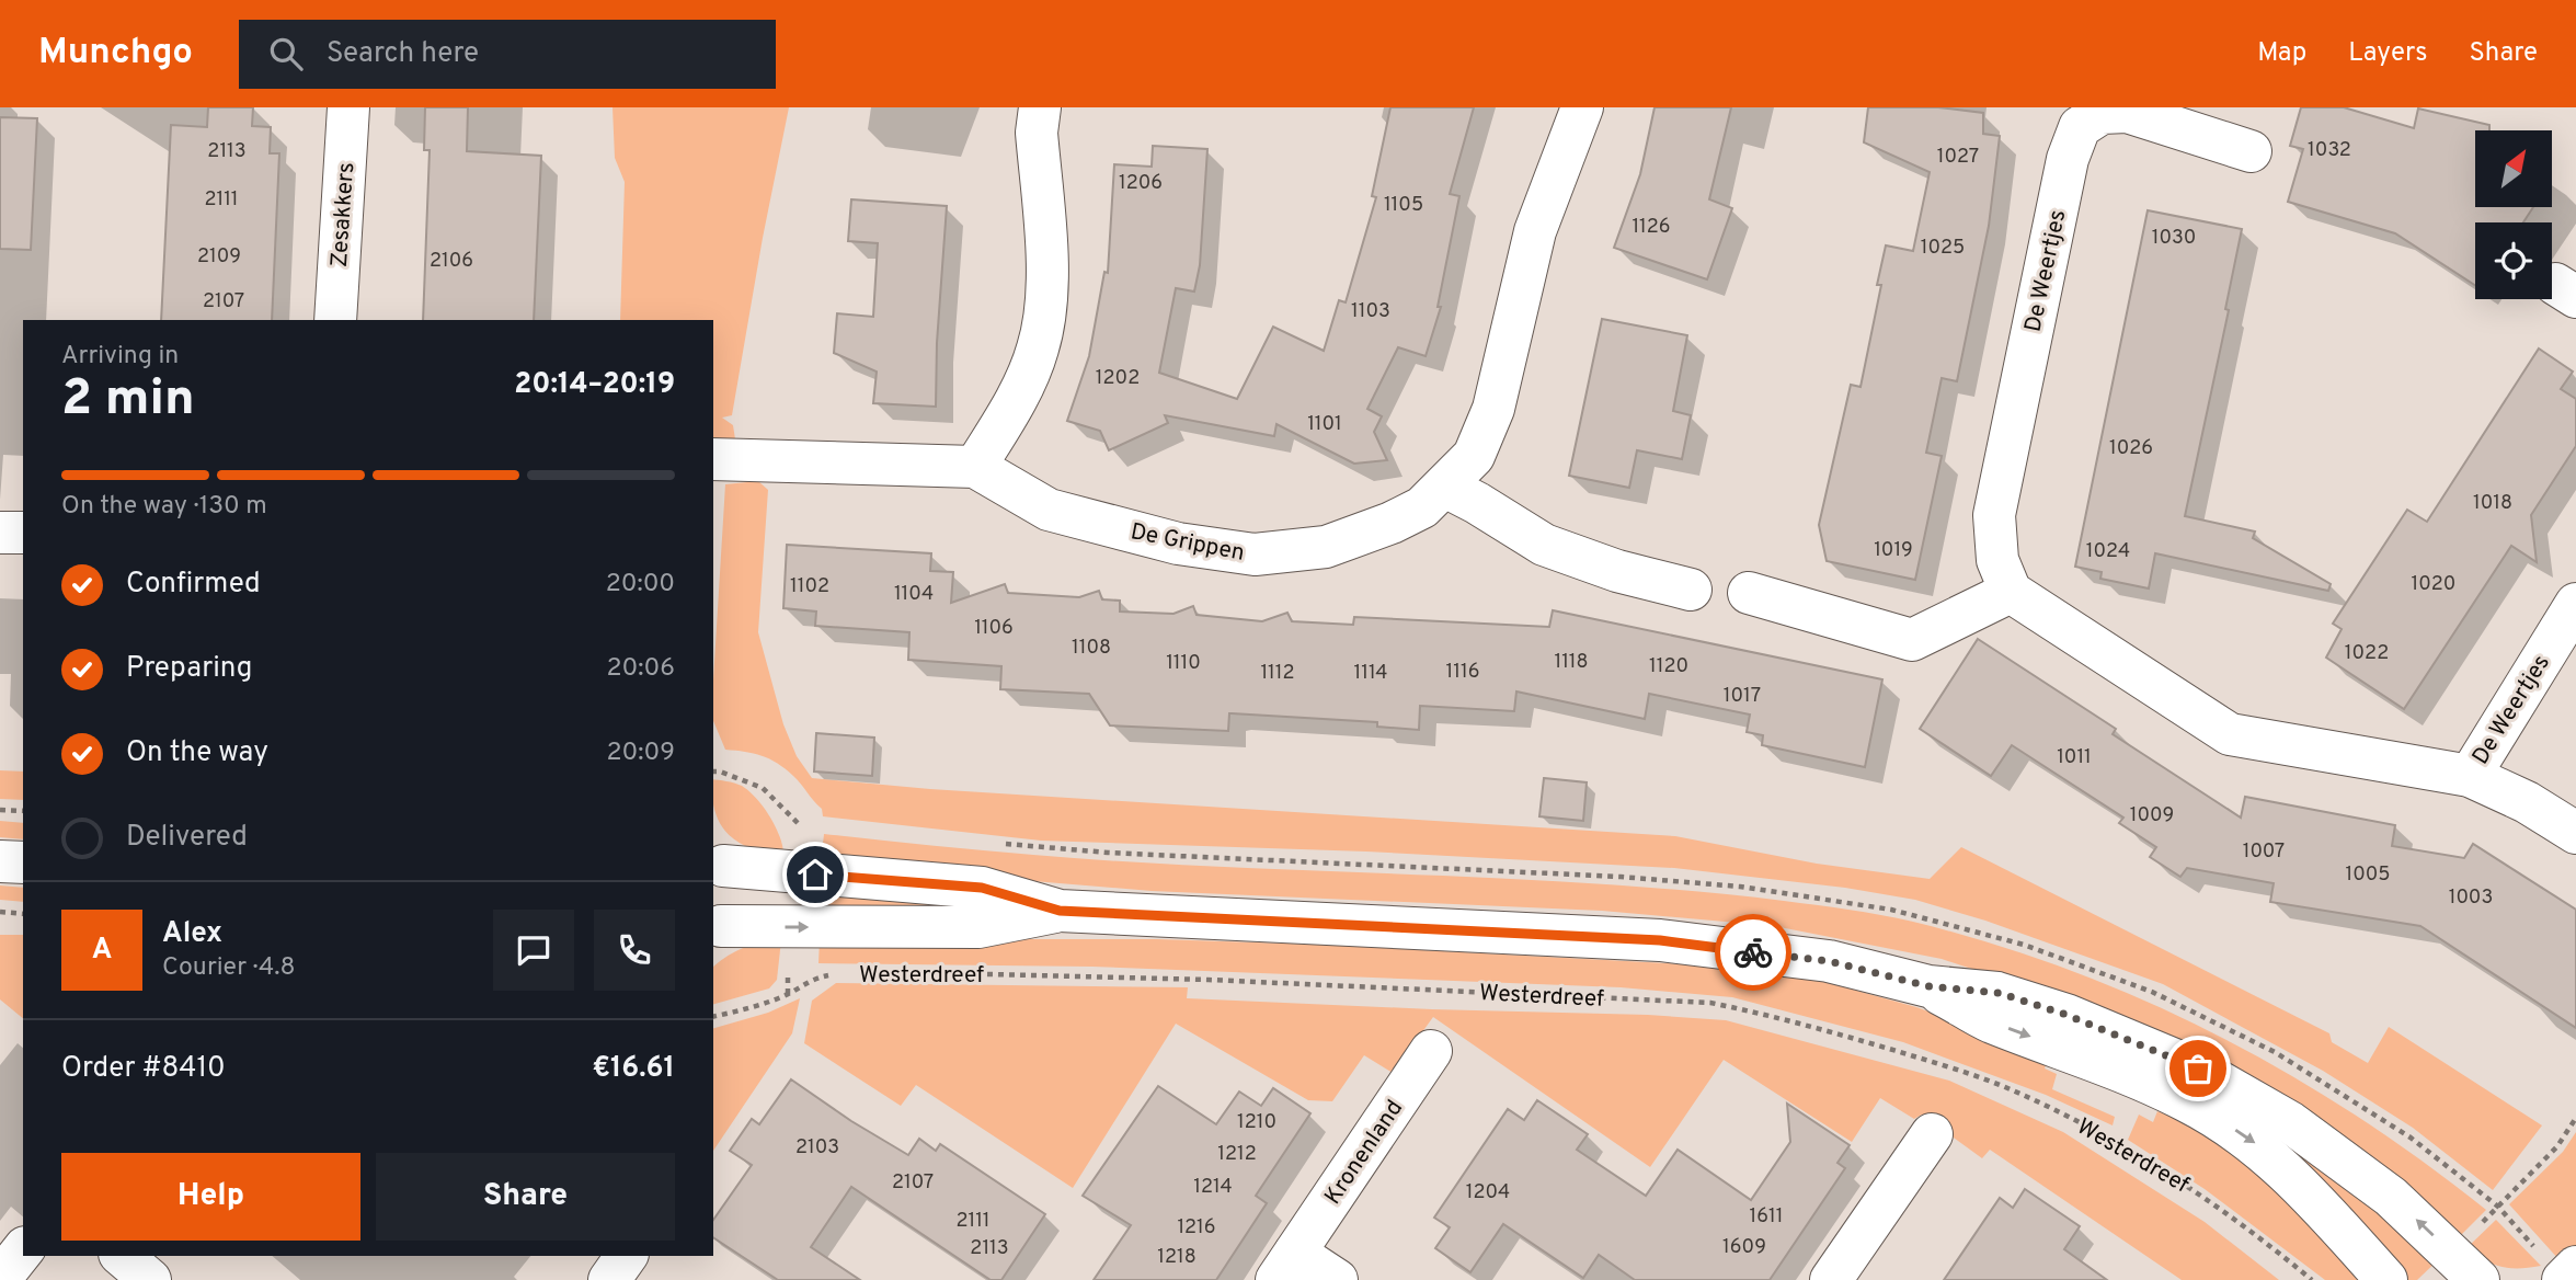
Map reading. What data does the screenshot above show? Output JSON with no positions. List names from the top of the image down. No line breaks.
{"streets":{"street":["Zesakkers","De Weertjes","De Grippen","Westerdreef","Kronenland"]},"house_numbers":["1032","2113","1027","1206","2111","1105","1126","1030","1025","2109","2106","2107","1103","1202","1101","1026","1018","1019","1024","1020","1102","1104","1106","1108","1022","1118","1110","1120","1116","1112","1114","1017","1011","1009","1007","1005","1003","1210","2103","1212","2107","1214","1204","1611","2111","1216","1609","2113","1218"],"north":"top right","page":{"header":"Munchgo","search":"Search here","nav":["Map","Layers","Share"],"heading":["2 min","Arriving in","20:14–20:19"],"panel":["Alex","Courier · 4.8","Order #8410","€16.61"],"bar":"On the way · 130 m","list":[["Confirmed","20:00"],["Preparing","20:06"],["On the way","20:09"],"Delivered"],"round":"A","buttons":["Help","Share"]}}
